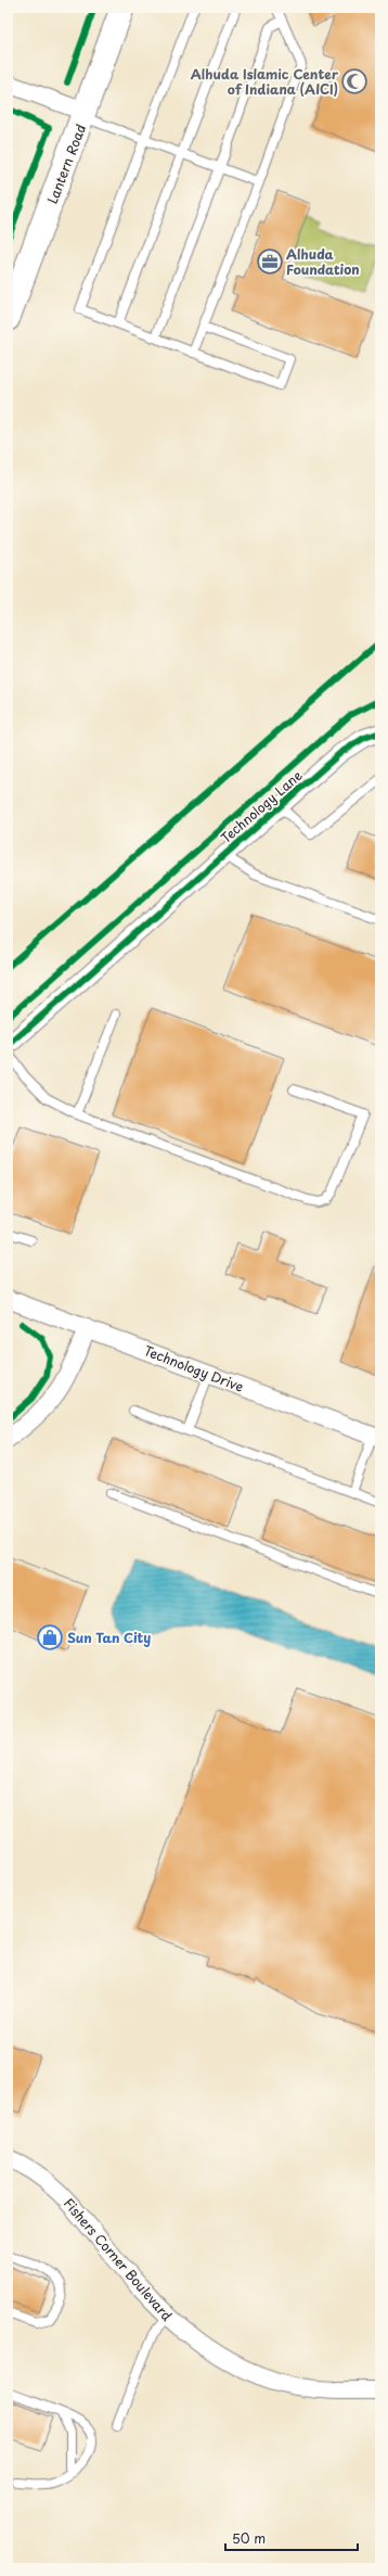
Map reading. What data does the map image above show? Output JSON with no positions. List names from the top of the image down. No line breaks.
{"streets":{"street":["Lantern Road","Technology Lane","Technology Drive","Fishers Corner Boulevard"]},"places":{"mosque":["Alhuda Islamic Center of Indiana (AICI)"],"office":["Alhuda Foundation"],"shop":["Sun Tan City"]},"scale_bar":"50 m"}
